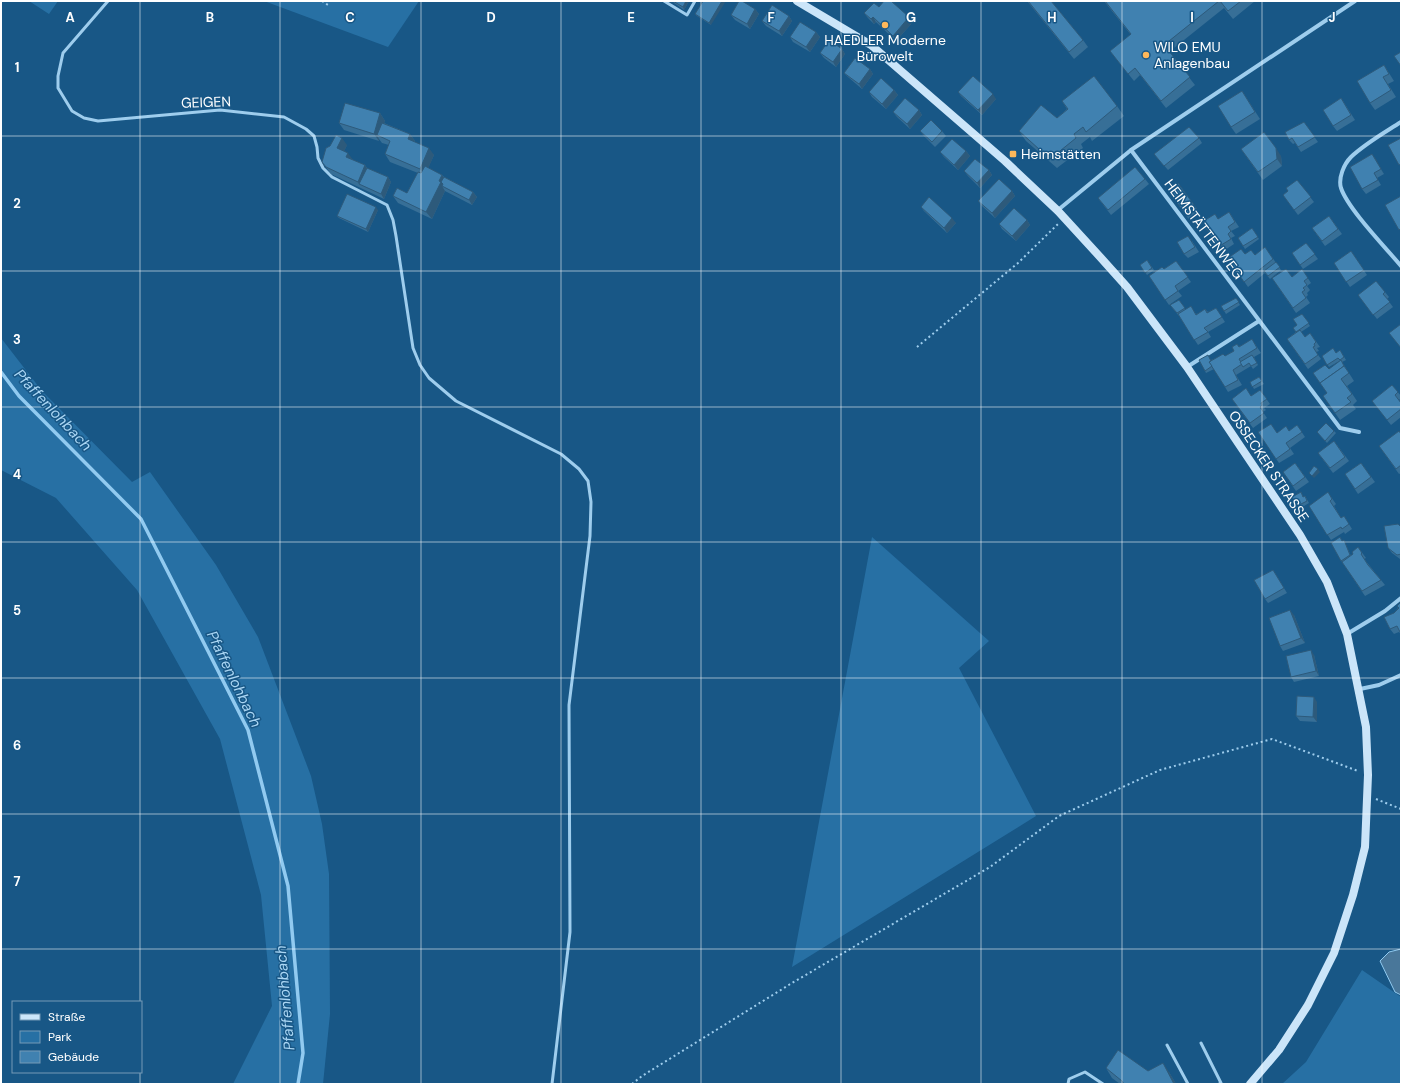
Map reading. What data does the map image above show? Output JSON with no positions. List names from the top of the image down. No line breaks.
{"streets":{"street":["HEIMSTÄTTENWEG","OSSECKER STRASSE"],"lane":["GEIGEN"]},"water":["Pfaffenlohbach"],"places":{"other":["HAEDLER Moderne Bürowelt","WILO EMU Anlagenbau"],"transit":["Heimstätten"]},"legend":["Straße","Park","Gebäude"],"grid":{"columns":["A","B","C","D","E","F","G","H","I","J"],"rows":["1","2","3","4","5","6","7"]}}
